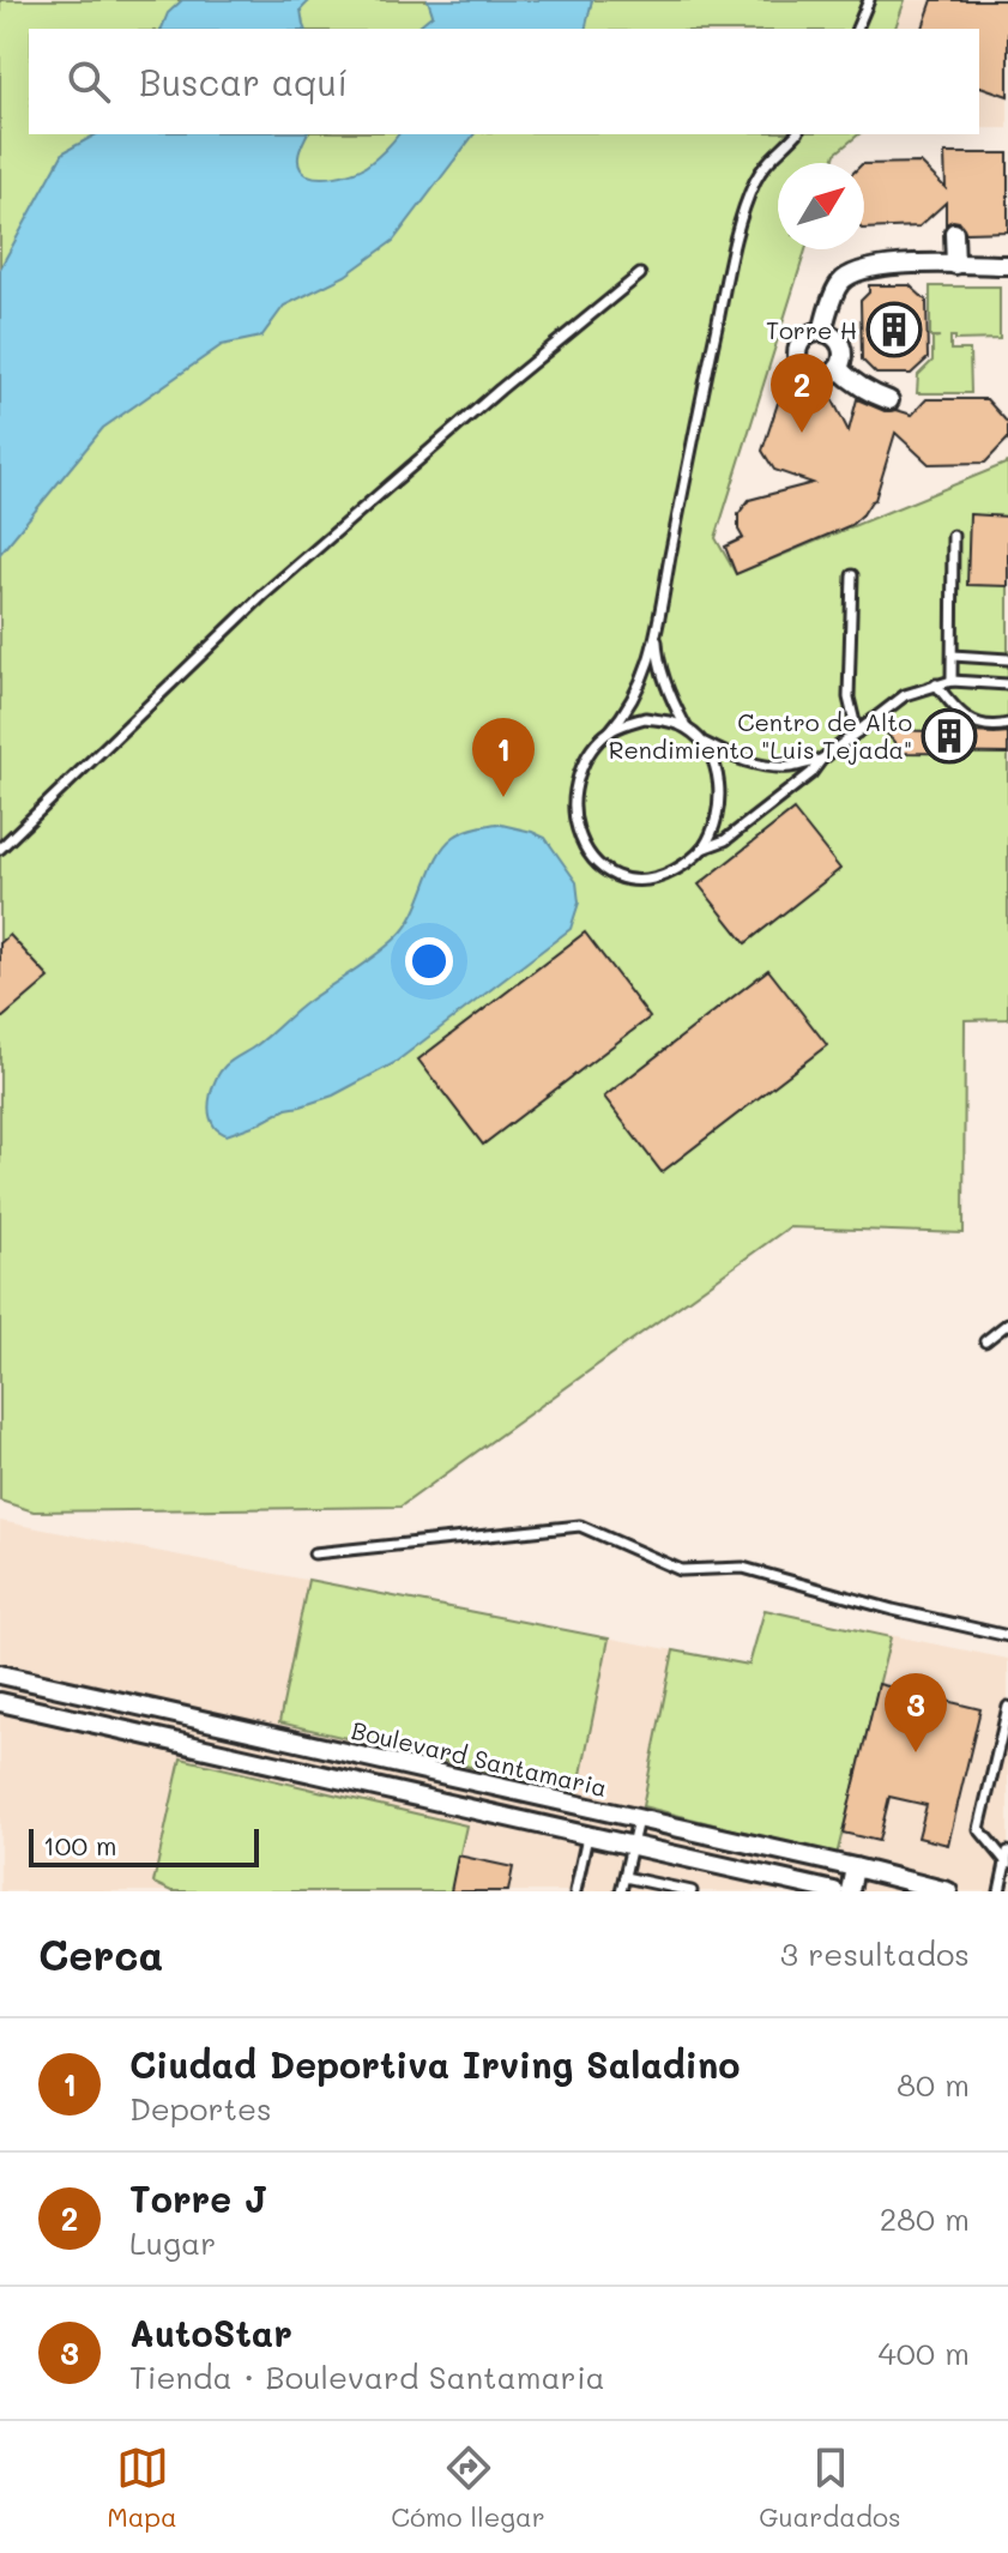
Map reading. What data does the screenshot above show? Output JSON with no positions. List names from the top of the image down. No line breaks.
{"streets":{"street":["Boulevard Santamaria"]},"places":{"building":["Torre H","Centro de Alto Rendimiento \"Luis Tejada\""]},"scale_bar":"100 m","north":"top right","page":{"search":"Buscar aquí","pins":["2","1","3"],"scale":"100 m","heading":["Cerca","3 resultados"],"list":[{"mark":"1","name":"Ciudad Deportiva Irving Saladino","note":"Deportes","value":"80 m"},{"mark":"2","name":"Torre J","note":"Lugar","value":"280 m"},{"mark":"3","name":"AutoStar","note":"Tienda · Boulevard Santamaria","value":"400 m"}],"nav":["Mapa","Cómo llegar","Guardados"]}}
